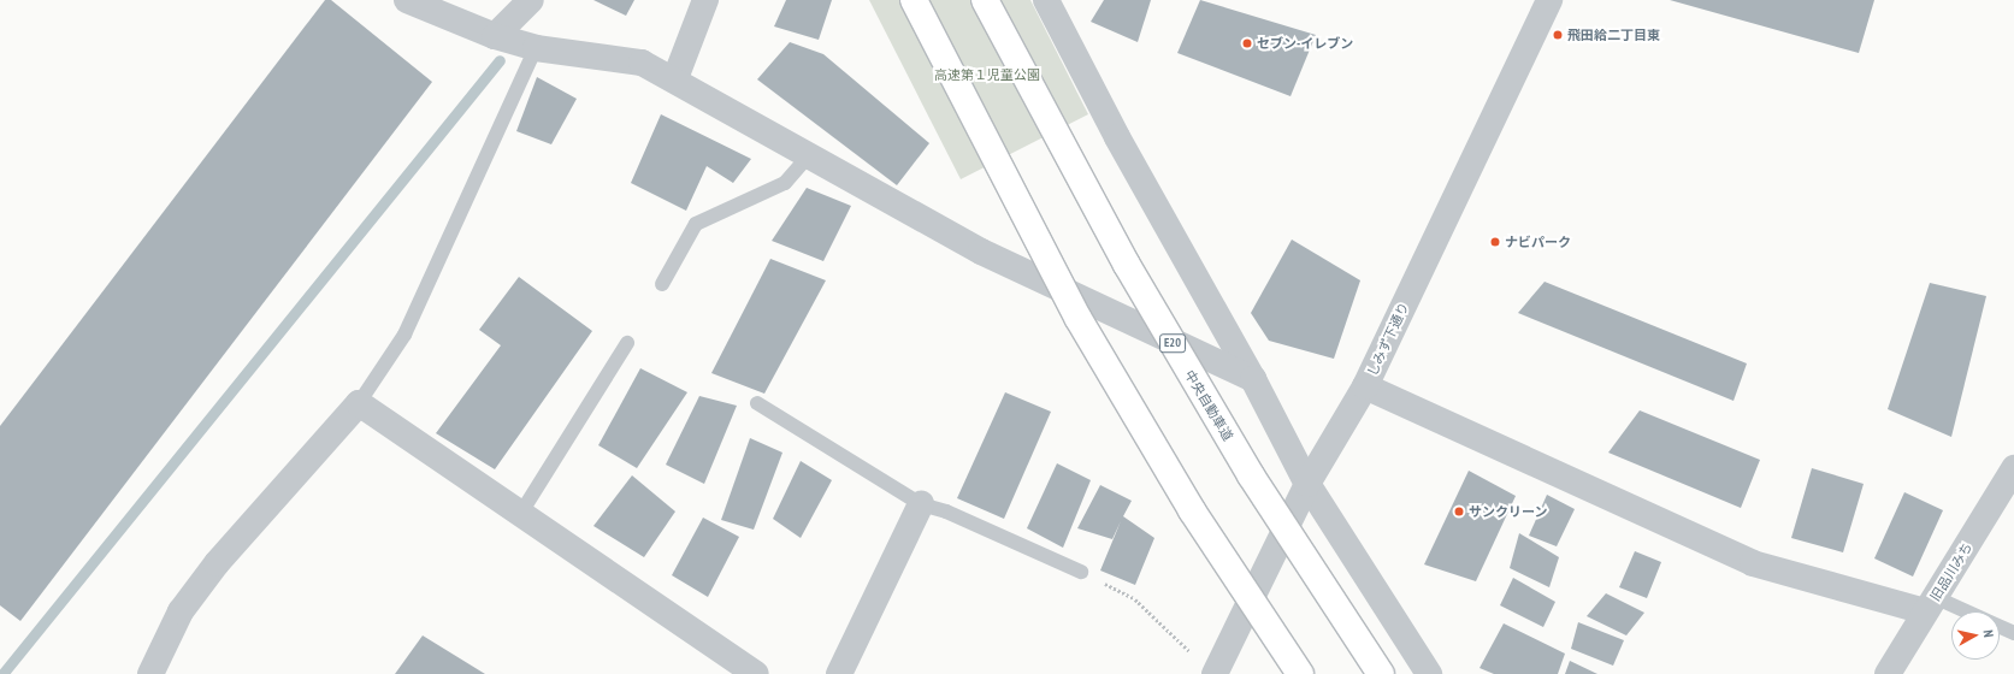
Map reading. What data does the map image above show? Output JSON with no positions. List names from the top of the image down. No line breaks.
{"streets":{"highway":["E20","中央自動車道"],"street":["しみず下通り","旧品川みち"]},"parks":["高速第１児童公園"],"places":["飛田給二丁目東","セブン-イレブン","ナビパーク","サンクリーン"],"north":"right"}
